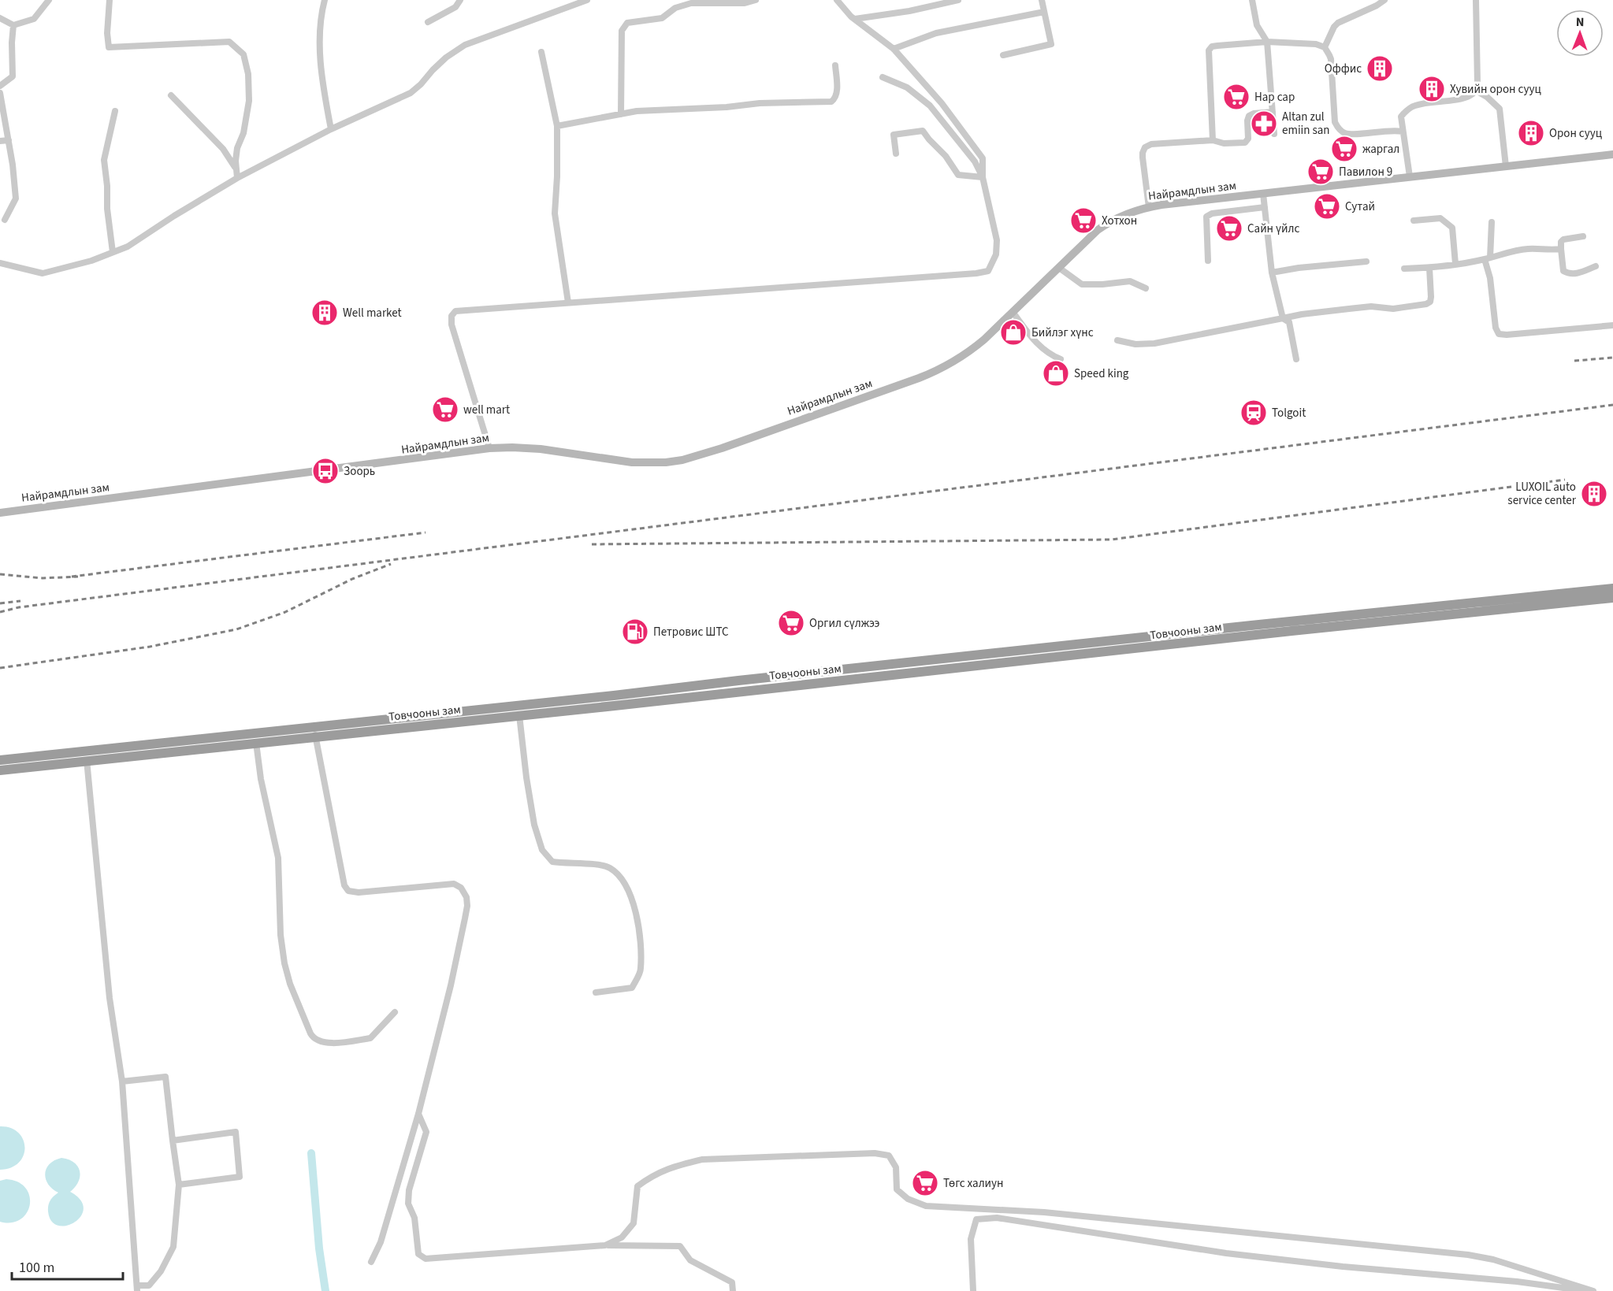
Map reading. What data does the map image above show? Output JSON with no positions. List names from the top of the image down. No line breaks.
{"streets":{"highway":["Товчооны зам"],"main road":["Найрамдлын зам"]},"places":{"building":["Оффис","Хувийн орон сууц","Орон сууц","Well market","LUXOIL auto service center"],"supermarket":["Нар сар","жаргал","Павилон 9","Сутай","Хотхон","Сайн үйлс","well mart","Оргил сүлжээ","Төгс халиун"],"pharmacy":["Altan zul emiin san"],"shop":["Бийлэг хүнс","Speed king"],"station":["Tolgoit"],"bus stop":["Зоорь"],"fuel station":["Петровис ШТС"]},"scale_bar":"100 m","north":"top"}
